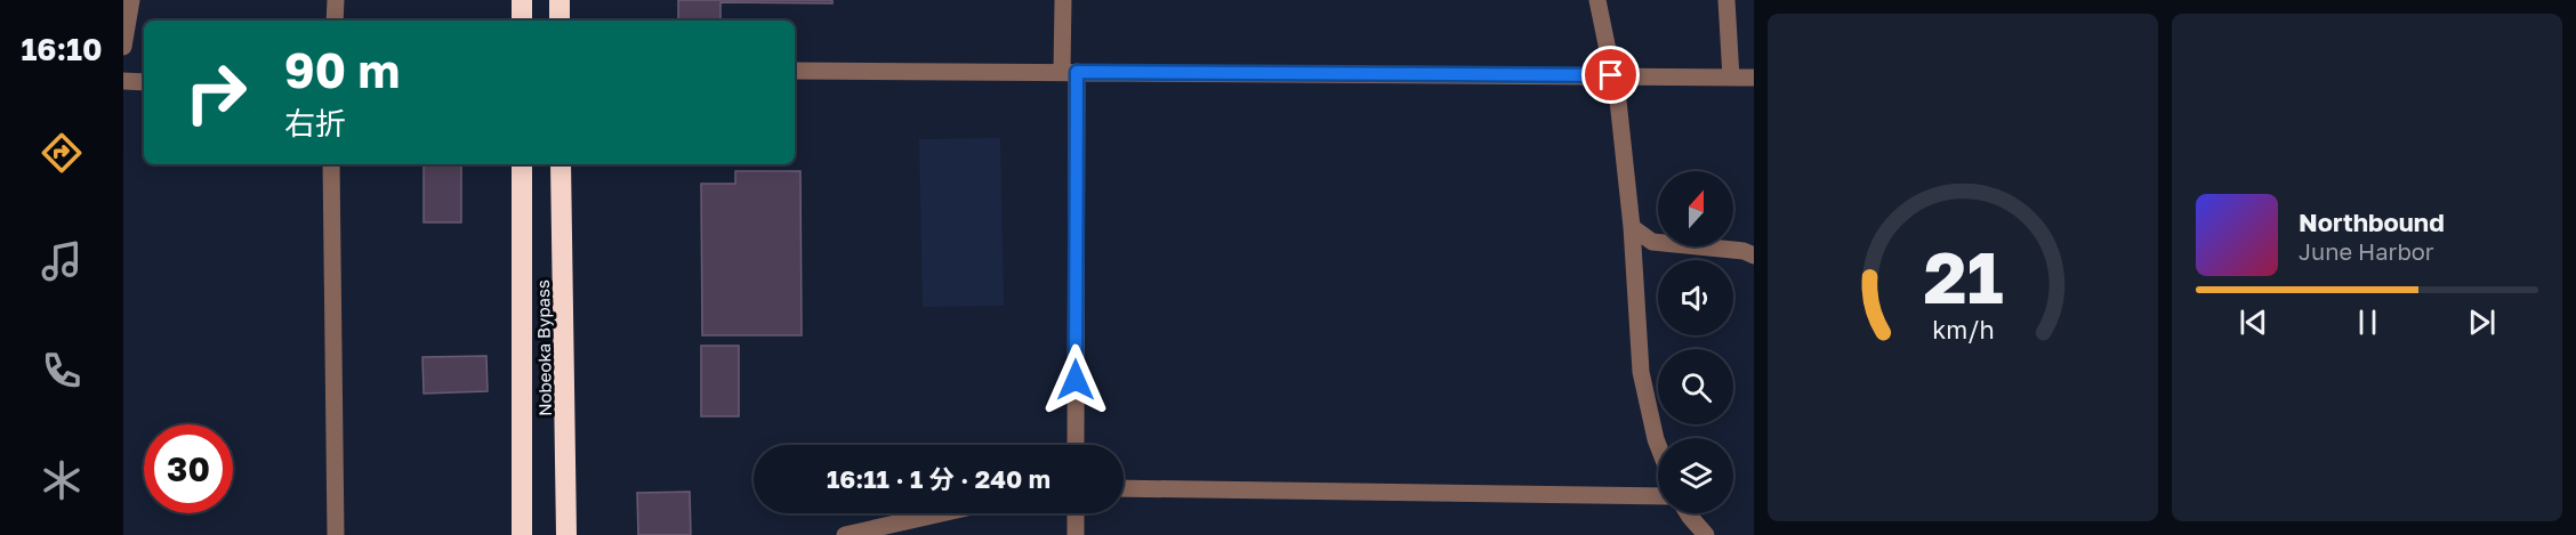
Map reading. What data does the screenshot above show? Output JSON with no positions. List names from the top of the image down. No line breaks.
{"streets":{"highway":["Nobeoka Bypass"]},"north":"top","page":{"tabs":"16:10","turn":["90 m","右折"],"song":["Northbound","June Harbor"],"limit":"30","trip":"16:11 · 1 分 · 240 m","gauge":["21","km/h"]}}
